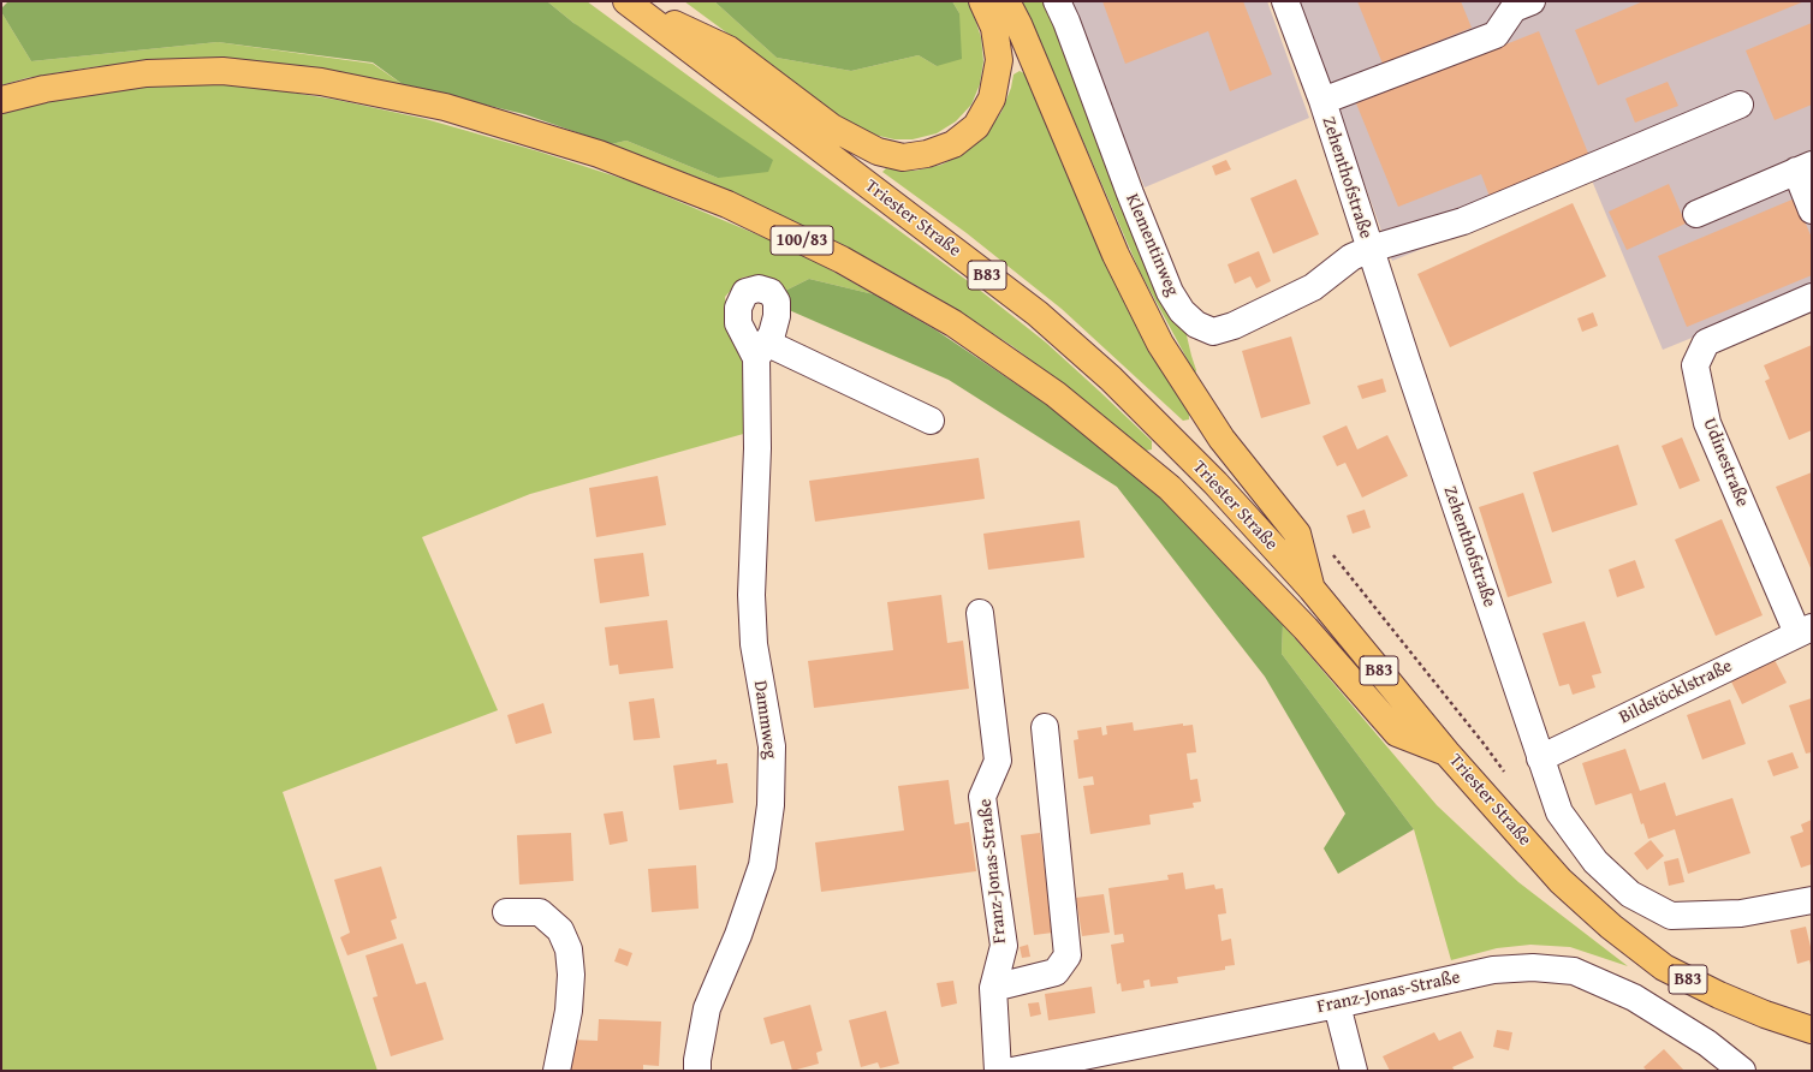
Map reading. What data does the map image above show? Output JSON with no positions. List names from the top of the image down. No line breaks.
{"streets":{"main road":["Triester Straße","100/83","B83"],"street":["Zehenthofstraße","Klementinweg","Udinestraße","Bildstöcklstraße","Dammweg","Franz-Jonas-Straße"]},"crossings":[["Zehenthofstraße","Klementinweg"],["Zehenthofstraße","Bildstöcklstraße"],["Triester Straße","100/83"],["Udinestraße","Bildstöcklstraße"]]}
